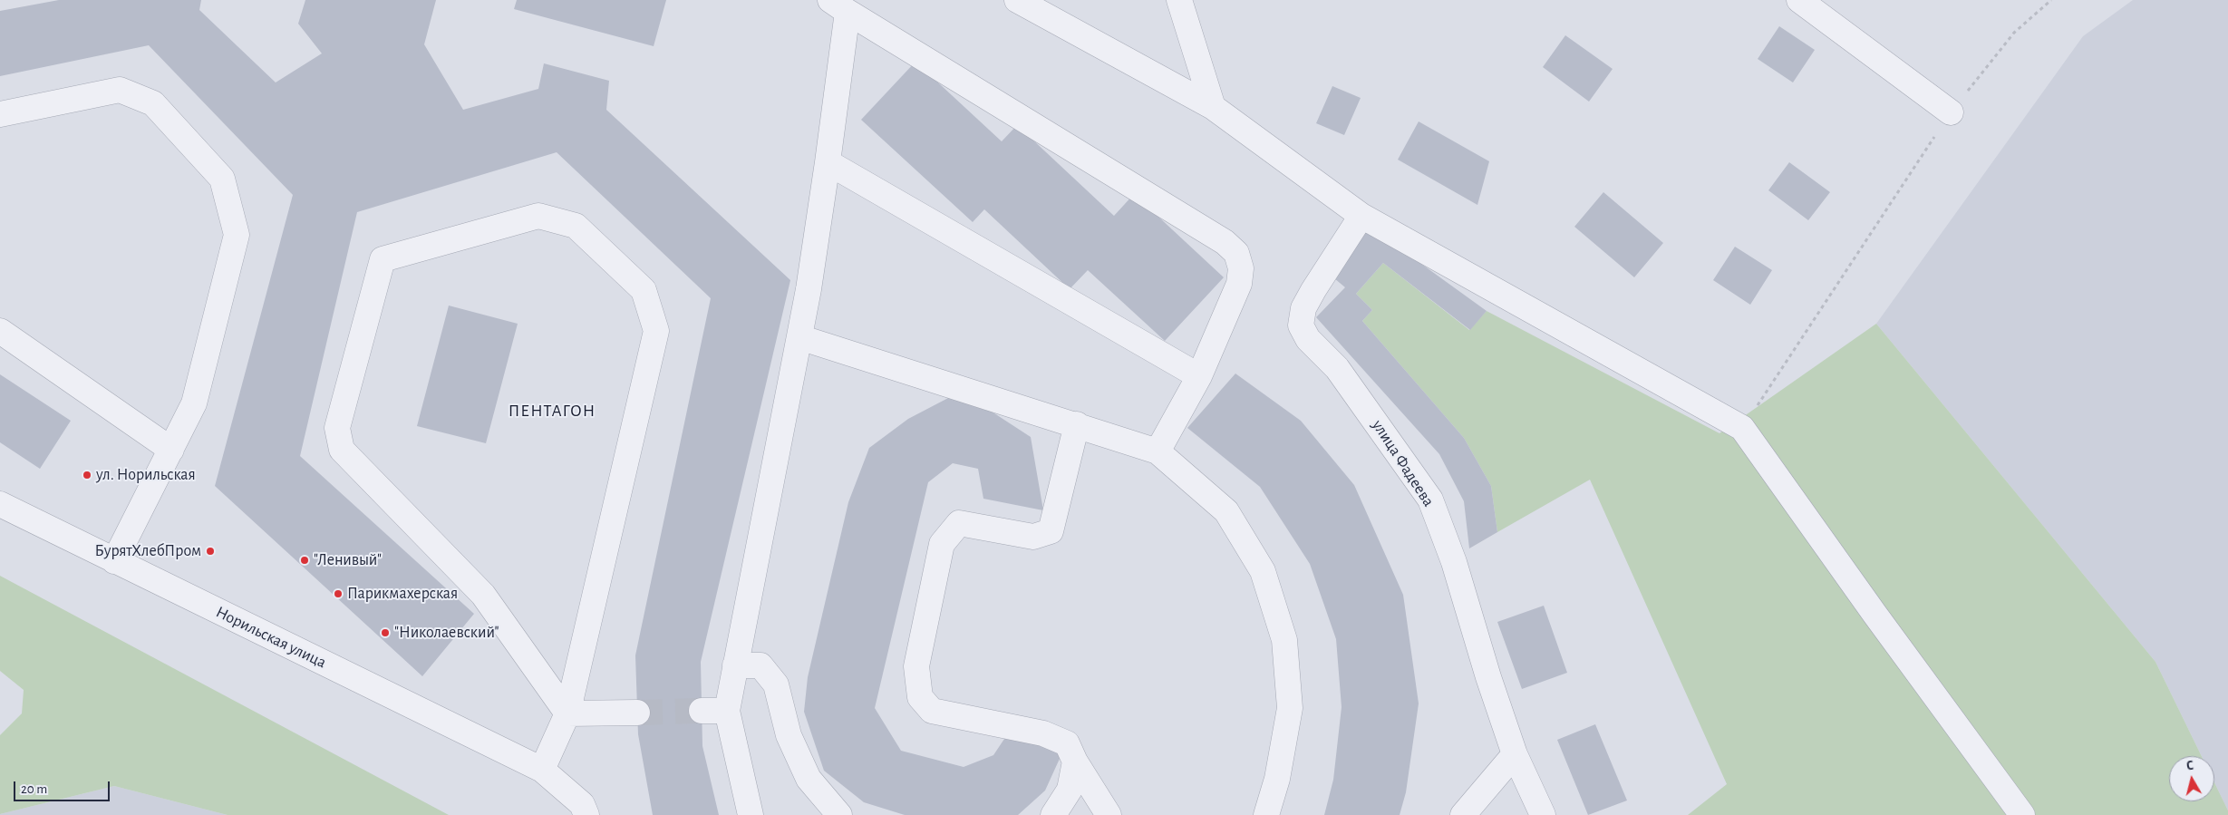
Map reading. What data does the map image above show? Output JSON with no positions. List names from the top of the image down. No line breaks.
{"streets":{"street":["улица Фадеева","Норильская улица"]},"districts":["ПЕНТАГОН"],"places":["ул. Норильская","БурятХлебПром","\"Ленивый\"","Парикмахерская","\"Николаевский\""],"scale_bar":"20 m","north":"top"}
